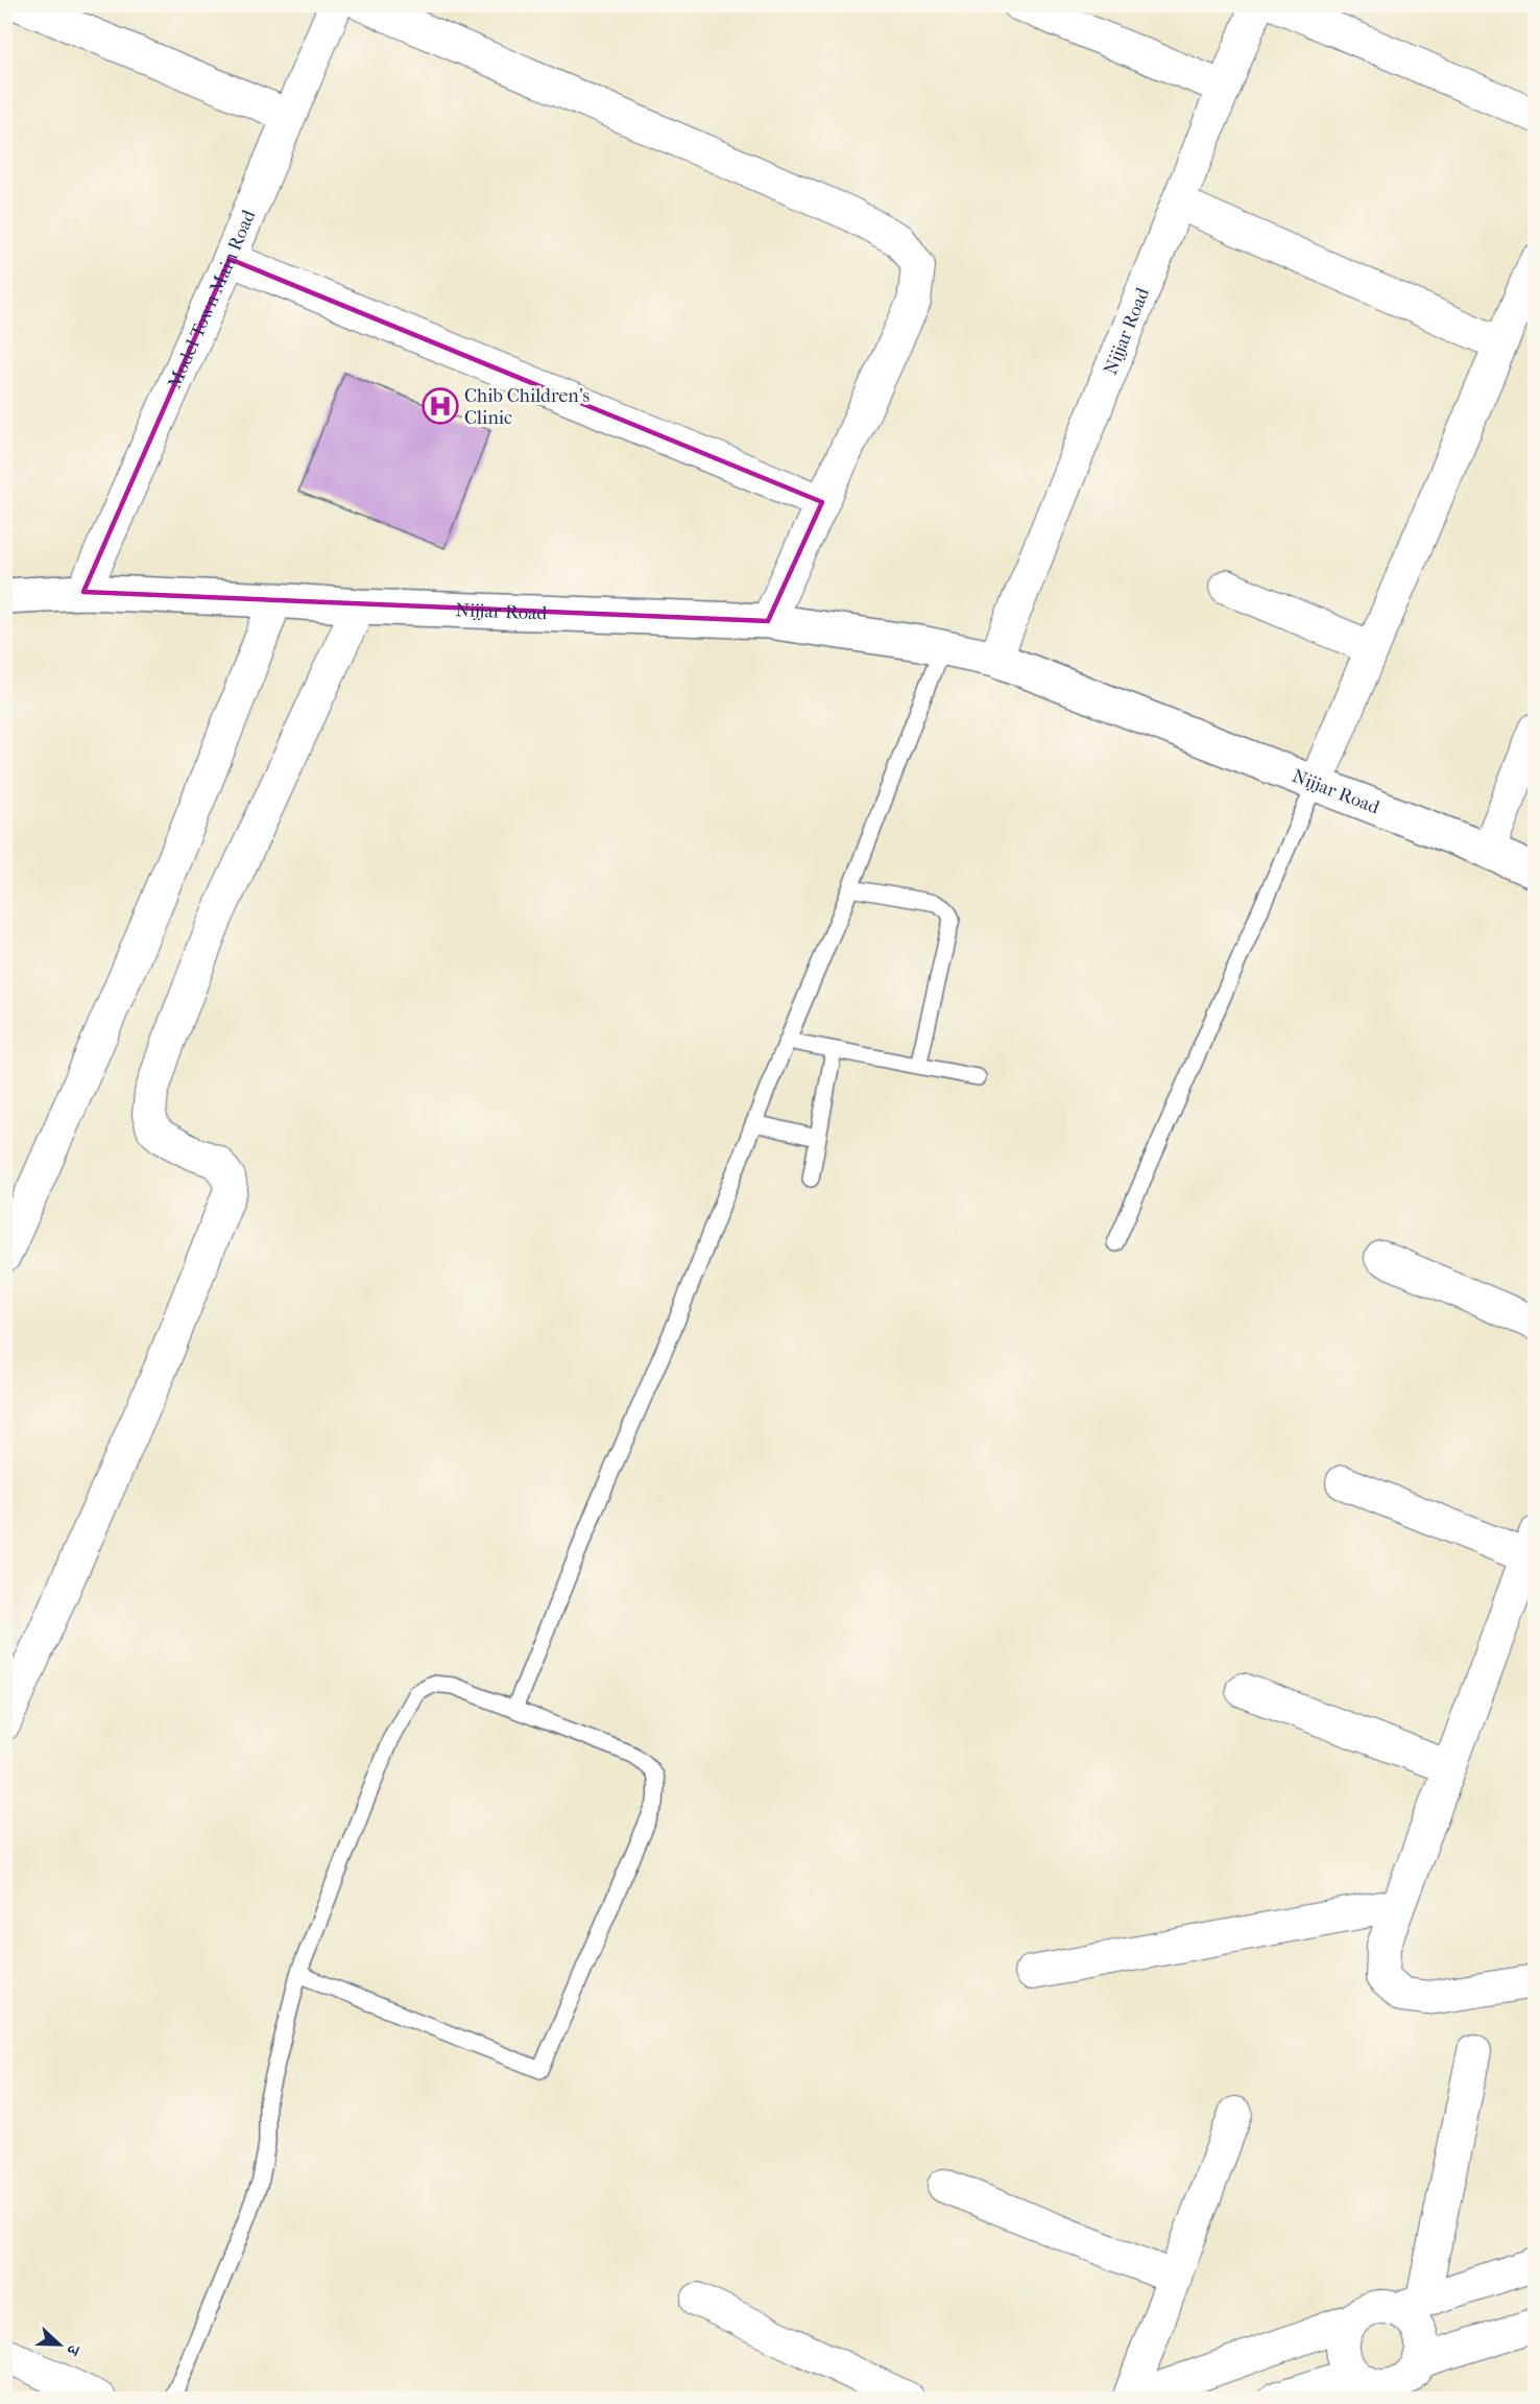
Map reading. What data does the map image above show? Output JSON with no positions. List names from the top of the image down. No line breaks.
{"streets":{"street":["Model Town Main Road","Nijjar Road"]},"crossings":[["Model Town Main Road","Nijjar Road"]],"places":{"hospital":["Chib Children's Clinic"]},"north":"right"}
